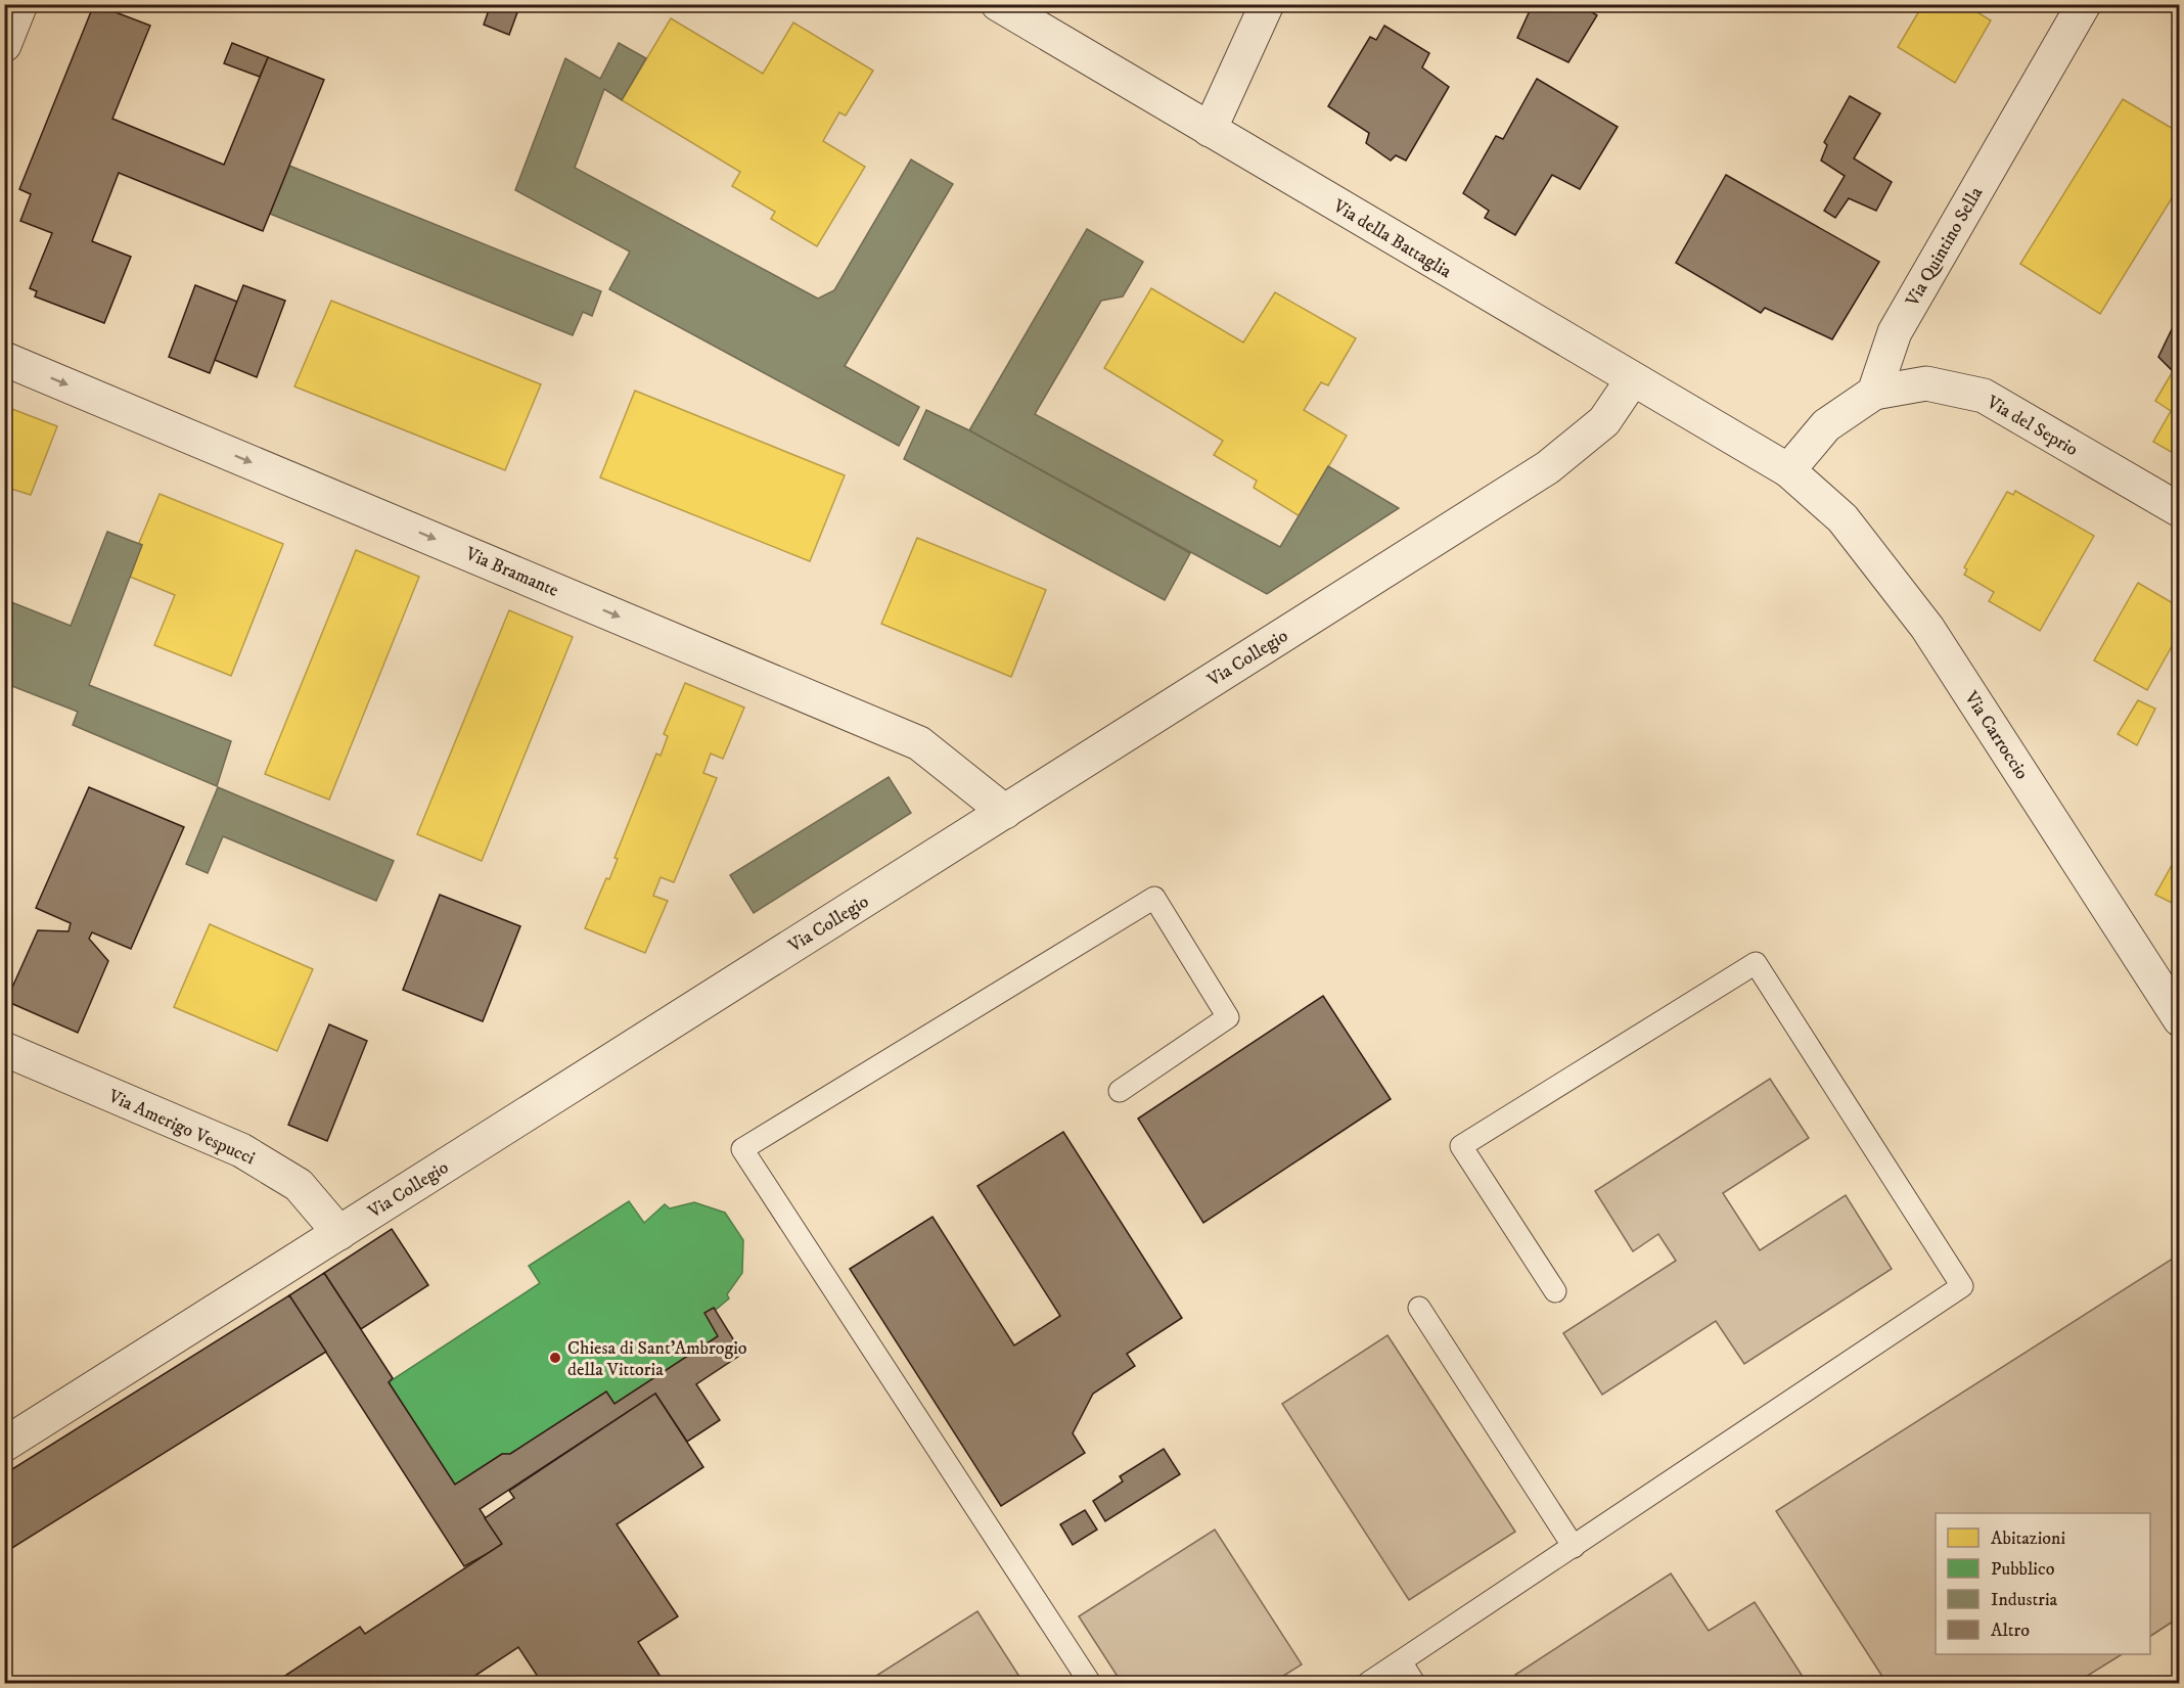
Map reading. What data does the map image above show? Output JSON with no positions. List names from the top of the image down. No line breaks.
{"streets":{"street":["Via della Battaglia","Via Quintino Sella","Via del Seprio","Via Bramante","Via Collegio","Via Carroccio","Via Amerigo Vespucci"]},"crossings":[["Via della Battaglia","Via Collegio"],["Via della Battaglia","Via Carroccio"],["Via Quintino Sella","Via del Seprio"],["Via Bramante","Via Collegio"],["Via Collegio","Via Amerigo Vespucci"]],"one_way":["Via Bramante"],"places":["Chiesa di Sant'Ambrogio della Vittoria"],"legend":["Abitazioni","Pubblico","Industria","Altro"]}
